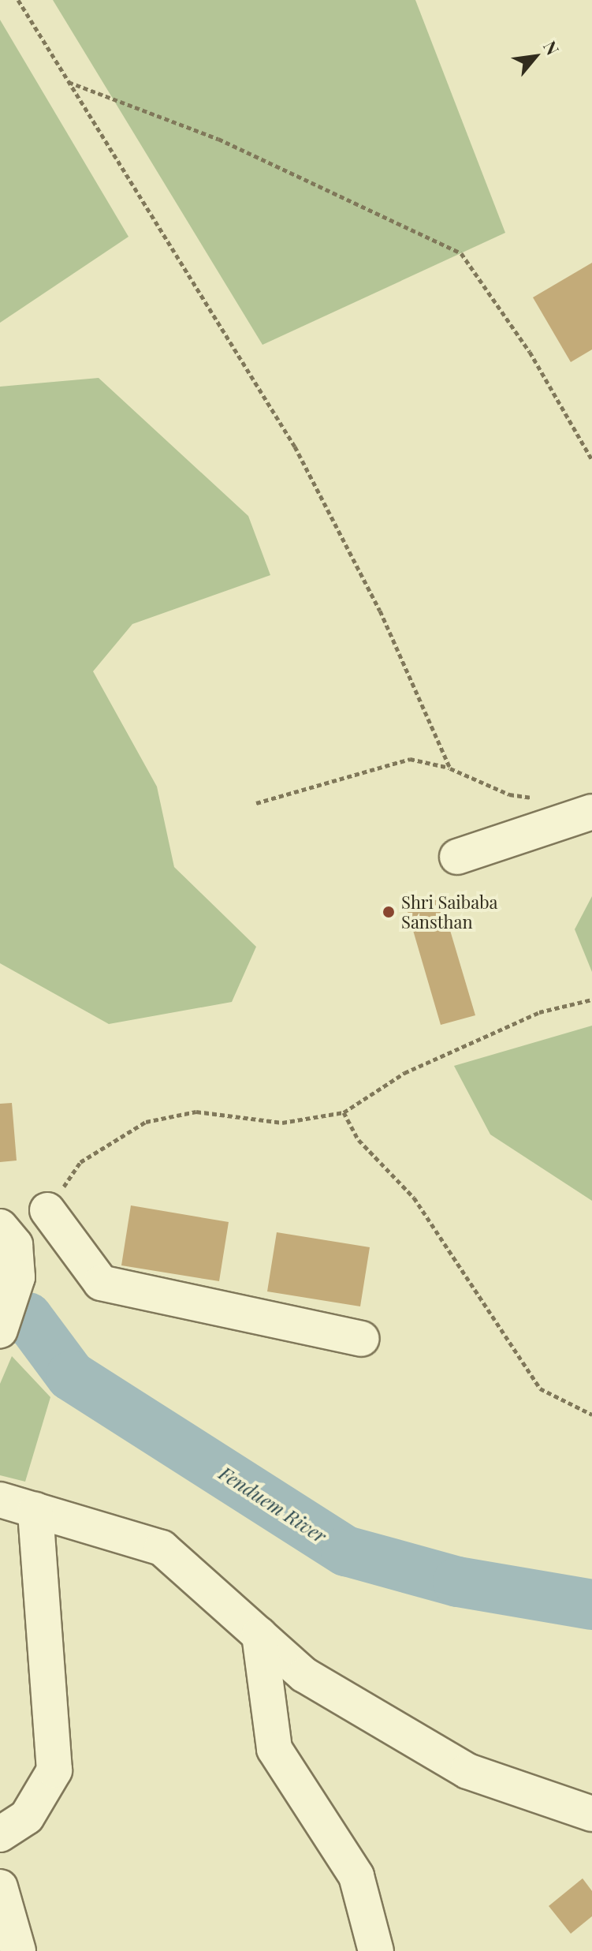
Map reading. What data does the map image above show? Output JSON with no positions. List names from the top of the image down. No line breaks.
{"water":["Fenduem River"],"places":["Shri Saibaba Sansthan"],"north":"top right"}
